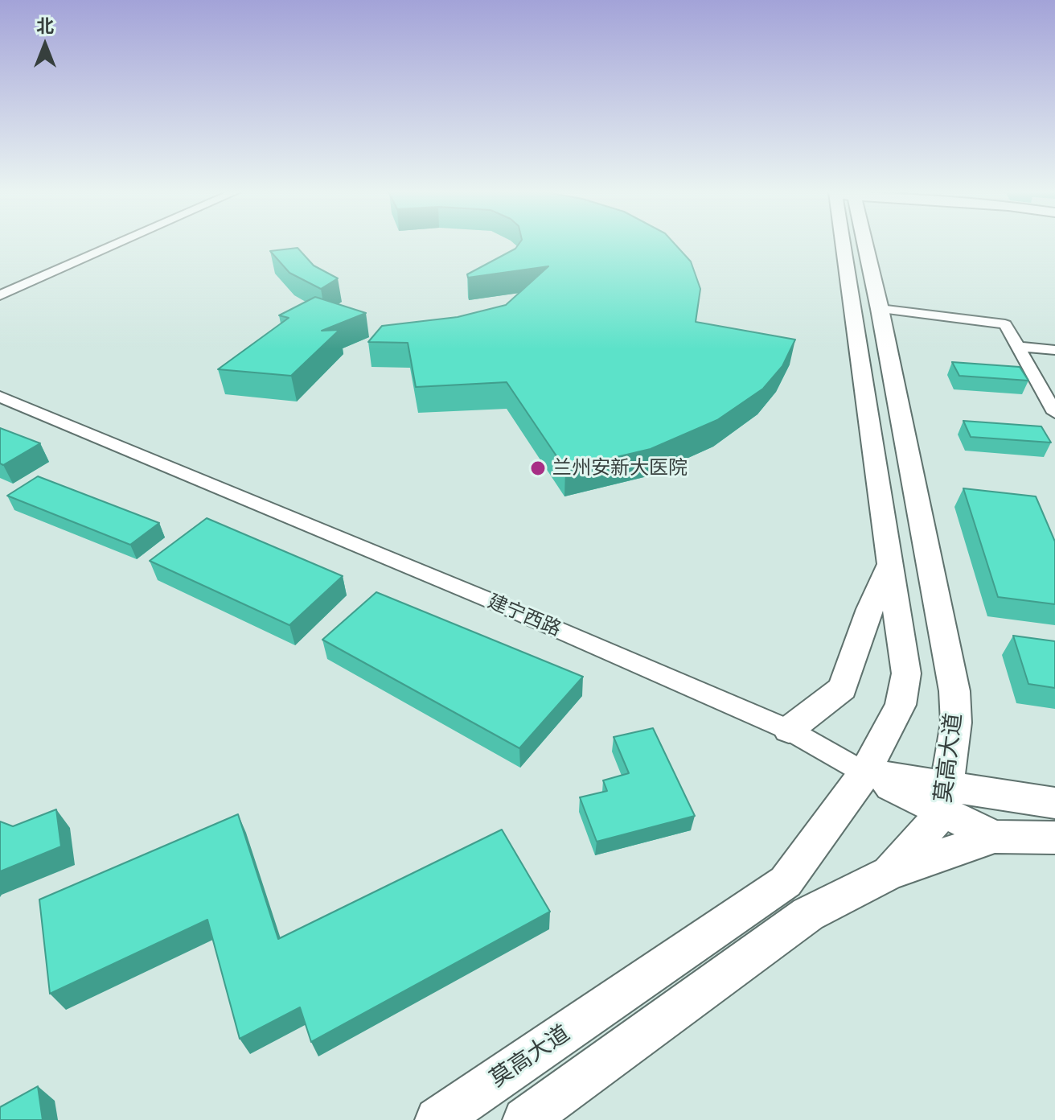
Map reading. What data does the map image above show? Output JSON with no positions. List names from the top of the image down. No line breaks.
{"streets":{"main road":["莫高大道"],"street":["建宁西路"]},"crossings":[["建宁西路","莫高大道"]],"places":["兰州安新大医院"],"north":"top"}
